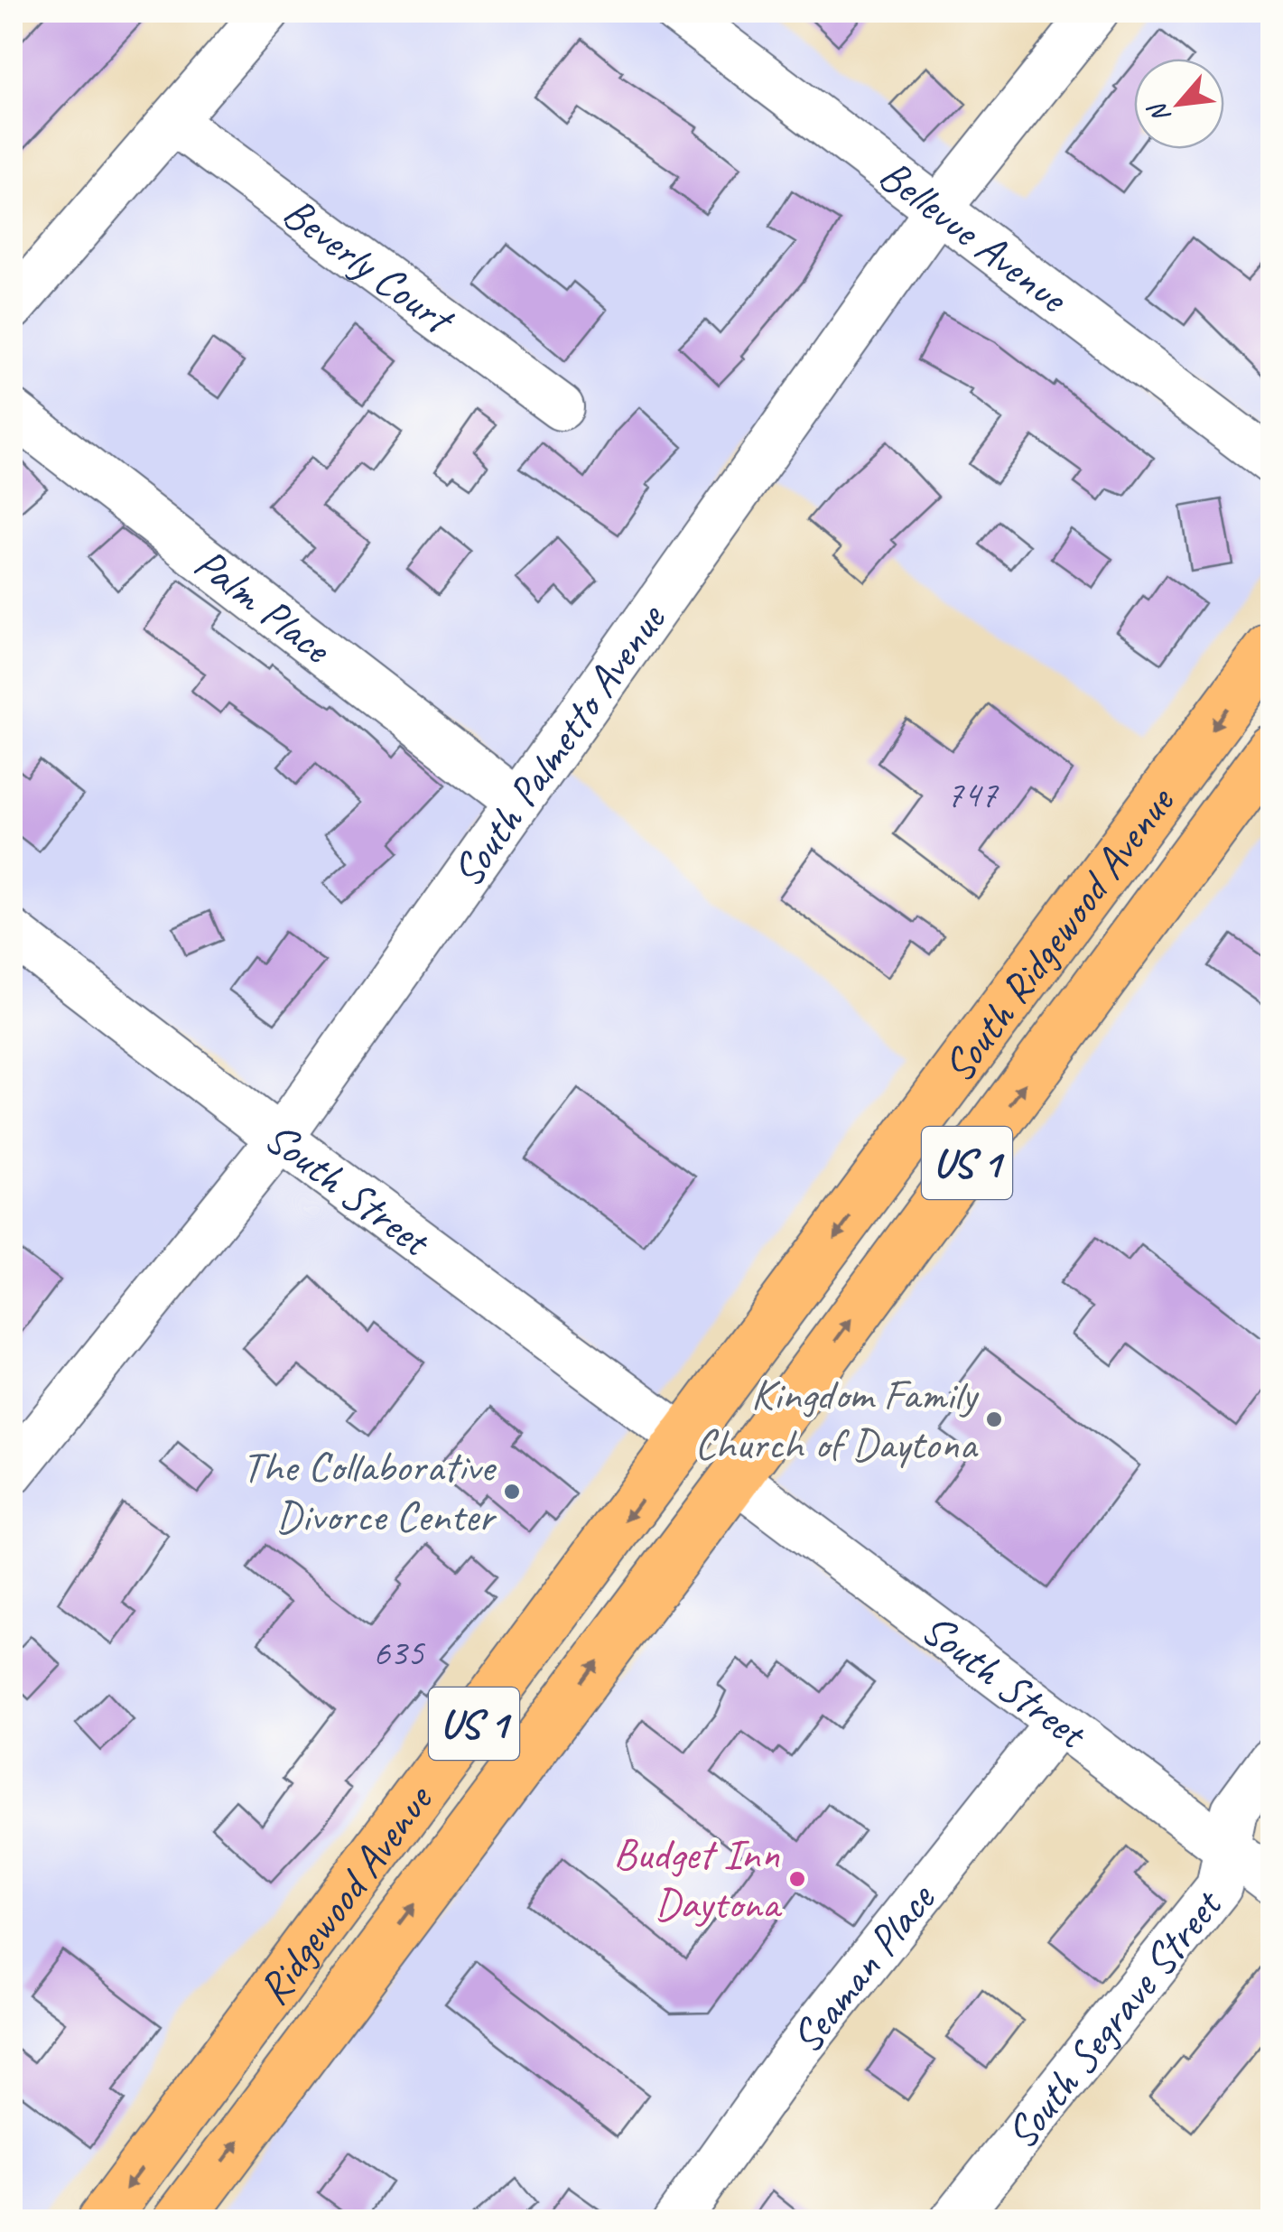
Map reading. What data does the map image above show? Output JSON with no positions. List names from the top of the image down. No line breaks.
{"streets":{"main road":["South Ridgewood Avenue","US 1","Ridgewood Avenue"],"street":["Bellevue Avenue","Beverly Court","Palm Place","South Palmetto Avenue","South Street","Seaman Place","South Segrave Street"]},"crossings":[["Bellevue Avenue","South Palmetto Avenue"],["Palm Place","South Palmetto Avenue"],["South Palmetto Avenue","South Street"],["South Ridgewood Avenue","South Street"],["South Ridgewood Avenue","Ridgewood Avenue"],["South Street","Ridgewood Avenue"],["South Street","Seaman Place"],["South Street","South Segrave Street"]],"places":["Kingdom Family Church of Daytona","The Collaborative Divorce Center","Budget Inn Daytona"],"house_numbers":["747","635"],"north":"bottom left"}
